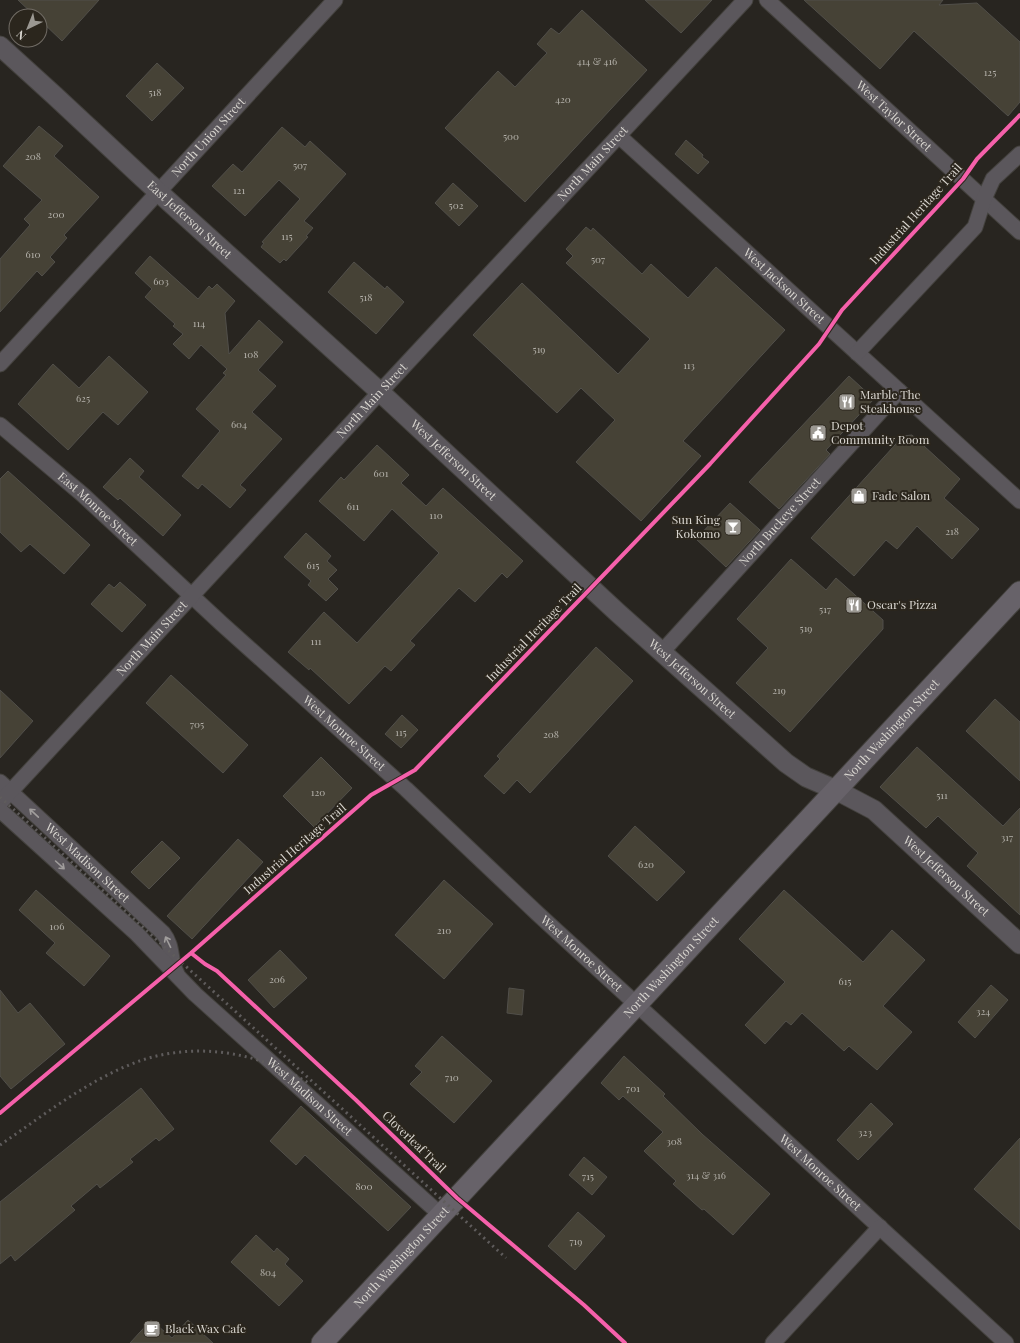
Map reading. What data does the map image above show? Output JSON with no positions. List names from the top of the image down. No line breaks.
{"streets":{"main road":["North Washington Street"],"street":["West Taylor Street","North Union Street","North Main Street","East Jefferson Street","West Jackson Street","West Jefferson Street","East Monroe Street","North Buckeye Street","West Monroe Street","West Madison Street"],"cycle path":["Industrial Heritage Trail","Cloverleaf Trail"]},"crossings":[["North Union Street","East Jefferson Street"],["North Main Street","East Jefferson Street"],["North Main Street","West Jackson Street"],["North Main Street","West Jefferson Street"],["North Main Street","East Monroe Street"],["North Main Street","West Monroe Street"],["North Main Street","West Madison Street"],["East Jefferson Street","West Jefferson Street"],["West Jackson Street","North Buckeye Street"],["West Jefferson Street","North Buckeye Street"],["West Jefferson Street","North Washington Street"],["East Monroe Street","West Monroe Street"],["North Washington Street","West Monroe Street"],["North Washington Street","West Madison Street"]],"places":{"restaurant":["Marble The Steakhouse","Oscar's Pizza"],"public building":["Depot Community Room"],"shop":["Fade Salon"],"bar":["Sun King Kokomo"],"cafe":["Black Wax Cafe"]},"house_numbers":["414 & 416","125","518","420","500","208","507","121","502","200","115","610","507","603","518","114","519","108","113","625","604","601","611","110","218","615","517","519","111","219","705","115","208","120","511","317","620","106","210","206","615","324","710","701","323","308","314 & 316","715","800","719","804"],"north":"bottom left"}
